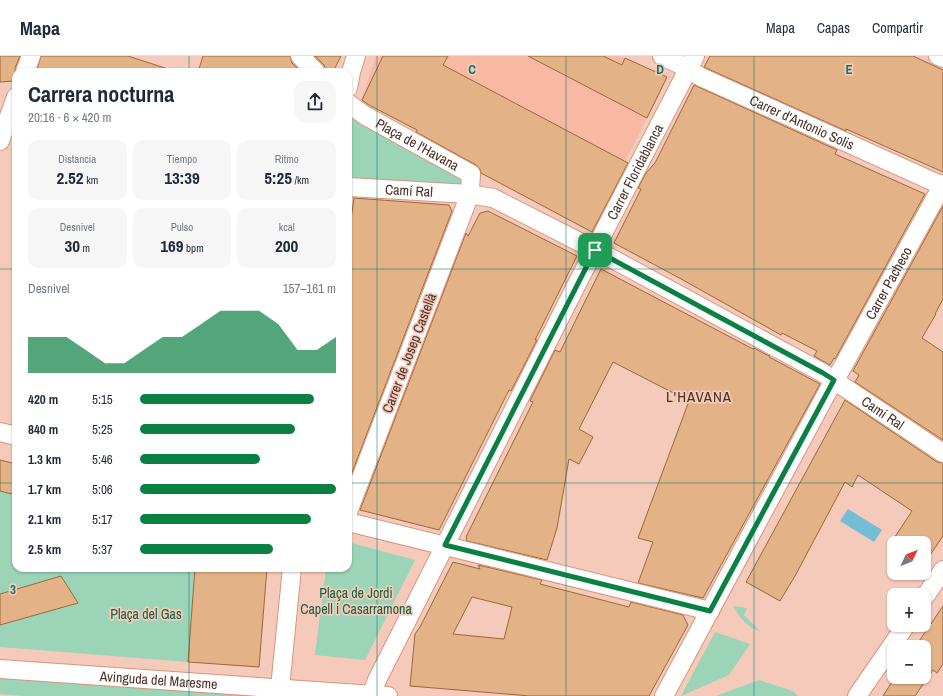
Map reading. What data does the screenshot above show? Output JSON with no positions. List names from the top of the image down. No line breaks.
{"streets":{"street":["Carrer d'Antonio Solis","Plaça de l'Havana","Carrer Floridablanca","Camí Ral","Carrer Pacheco","Carrer de Josep Castellà","Avinguda del Maresme"]},"crossings":[["Carrer d'Antonio Solis","Carrer Floridablanca"],["Carrer d'Antonio Solis","Carrer Pacheco"],["Plaça de l'Havana","Camí Ral"],["Plaça de l'Havana","Carrer de Josep Castellà"],["Carrer Floridablanca","Camí Ral"],["Carrer Floridablanca","Avinguda del Maresme"],["Camí Ral","Carrer Pacheco"],["Camí Ral","Carrer de Josep Castellà"]],"districts":["L'HAVANA"],"parks":["Plaça de Jordi Capell i Casarramona","Plaça del Gas"],"north":"top right","page":{"header":"Mapa","nav":["Mapa","Capas","Compartir"],"heading":["Carrera nocturna","20:16 · 6 × 420 m"],"stats":[["Distancia","2.52 km"],["Tiempo","13:39"],["Ritmo","5:25 /km"],["Desnivel","30 m"],["Pulso","169 bpm"],["kcal","200"]],"chart":["Desnivel","157–161 m"],"list":[{"name":"420 m","note":"5:15"},{"name":"840 m","note":"5:25"},{"name":"1.3 km","note":"5:46"},{"name":"1.7 km","note":"5:06"},{"name":"2.1 km","note":"5:17"},{"name":"2.5 km","note":"5:37"}],"map_buttons":["+","−"]},"grid":{"columns":["C","D","E"],"rows":["3"]}}
